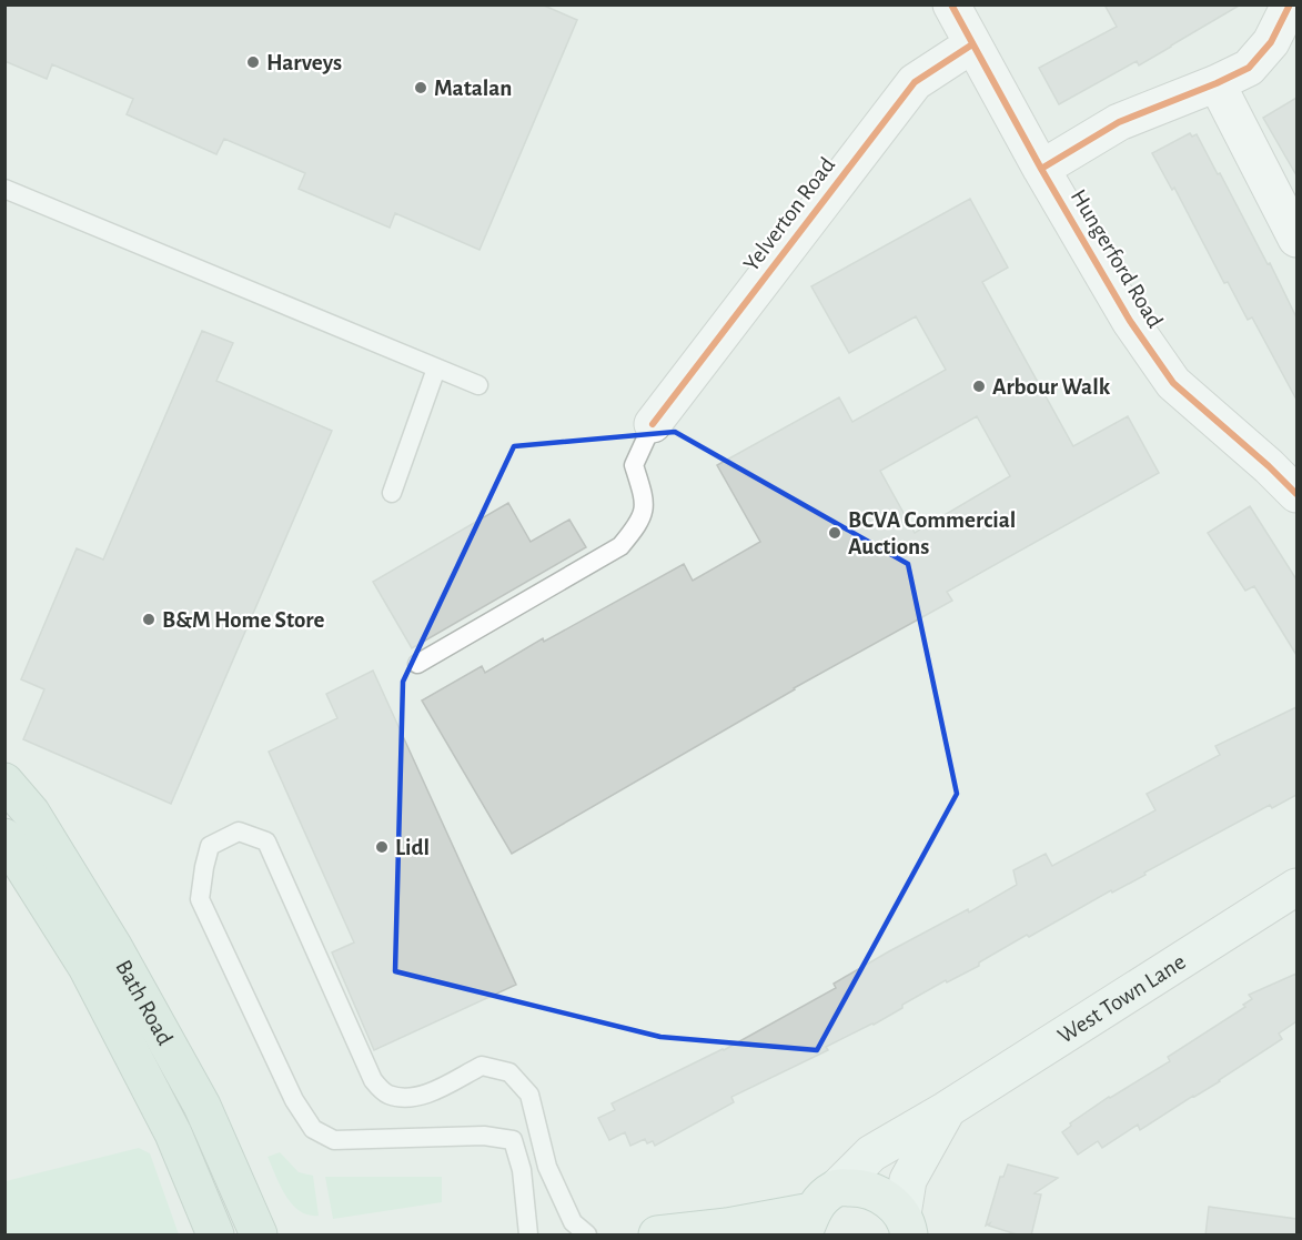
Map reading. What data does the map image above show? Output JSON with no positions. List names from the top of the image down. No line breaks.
{"streets":{"highway":["Bath Road"],"main road":["West Town Lane"],"street":["Yelverton Road","Hungerford Road"]},"crossings":[["Yelverton Road","Hungerford Road"]],"places":["Harveys","Matalan","Arbour Walk","BCVA Commercial Auctions","B&M Home Store","Lidl"]}
